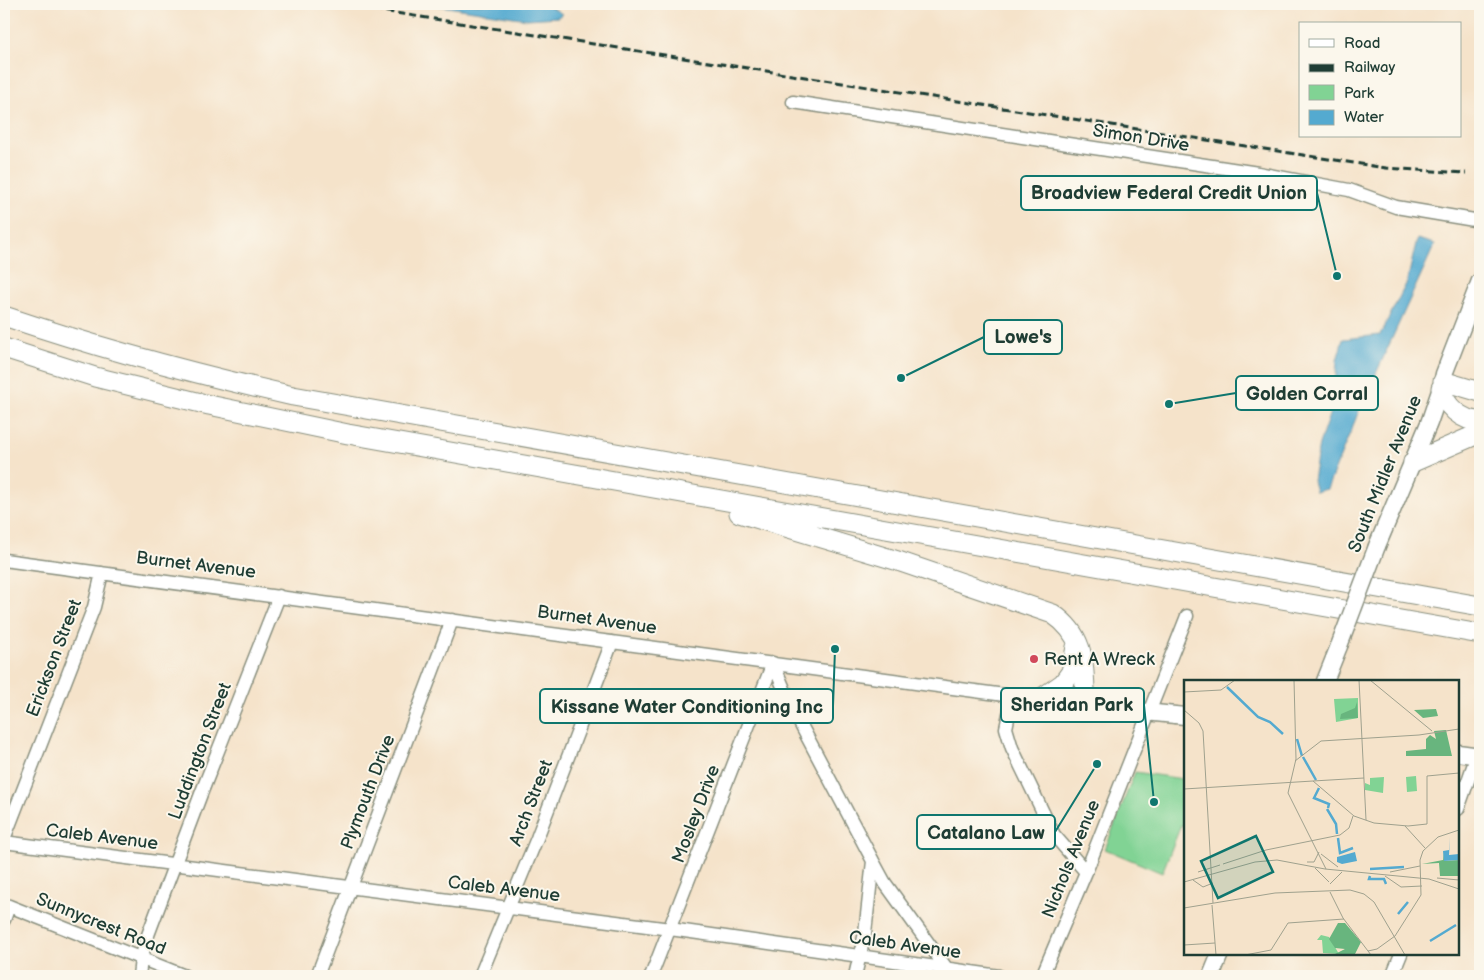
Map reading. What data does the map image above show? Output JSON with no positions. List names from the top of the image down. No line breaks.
{"streets":{"main road":["South Midler Avenue","Burnet Avenue"],"street":["Simon Drive","Erickson Street","Luddington Street","Plymouth Drive","Arch Street","Mosley Drive","Caleb Avenue","Nichols Avenue","Sunnycrest Road"]},"crossings":[["Burnet Avenue","Erickson Street"],["Burnet Avenue","Luddington Street"],["Burnet Avenue","Plymouth Drive"],["Burnet Avenue","Arch Street"],["Burnet Avenue","Mosley Drive"],["Burnet Avenue","Nichols Avenue"],["Erickson Street","Caleb Avenue"],["Luddington Street","Caleb Avenue"],["Luddington Street","Sunnycrest Road"],["Plymouth Drive","Caleb Avenue"],["Arch Street","Caleb Avenue"],["Mosley Drive","Caleb Avenue"]],"places":["Broadview Federal Credit Union","Lowe's","Golden Corral","Kissane Water Conditioning Inc","Rent A Wreck","Catalano Law","Sheridan Park"],"legend":["Road","Railway","Park","Water"]}
